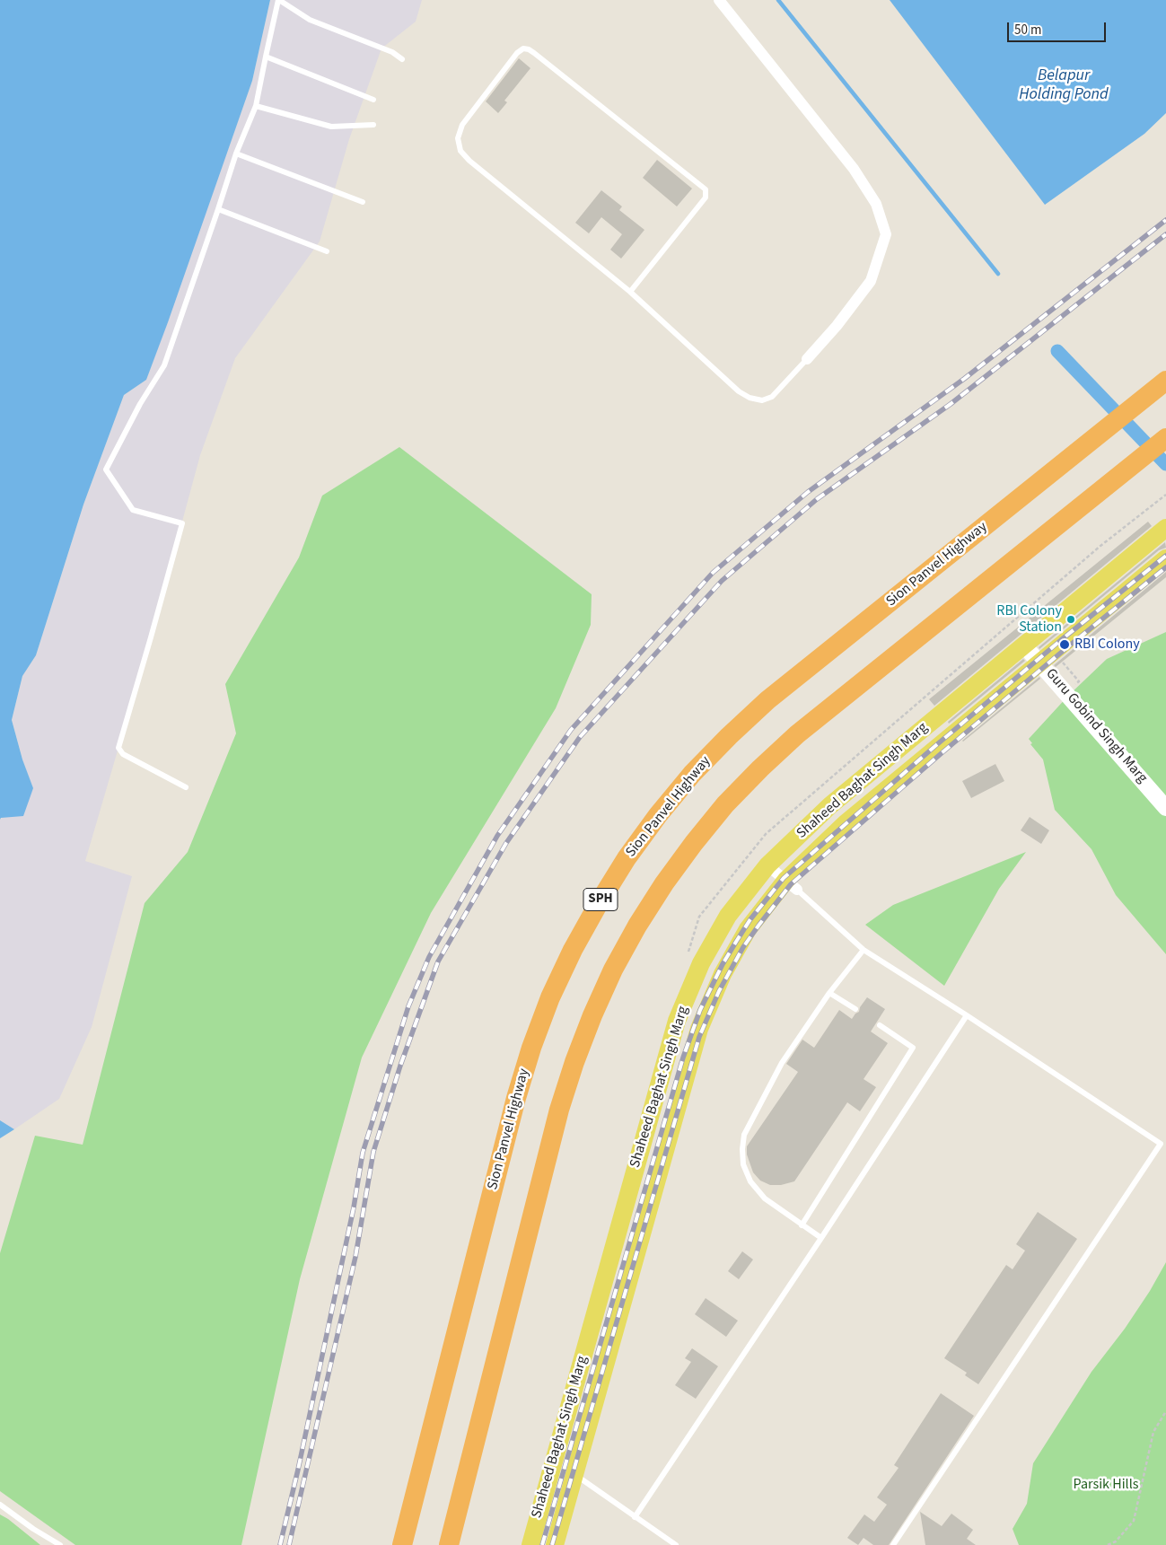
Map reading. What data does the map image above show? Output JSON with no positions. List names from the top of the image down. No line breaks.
{"streets":{"highway":["Sion Panvel Highway","SPH"],"main road":["Shaheed Baghat Singh Marg"],"street":["Guru Gobind Singh Marg"]},"crossings":[["Guru Gobind Singh Marg","Shaheed Baghat Singh Marg"]],"water":["Belapur Holding Pond"],"parks":["Parsik Hills"],"places":["RBI Colony Station","RBI Colony"],"scale_bar":"50 m"}
